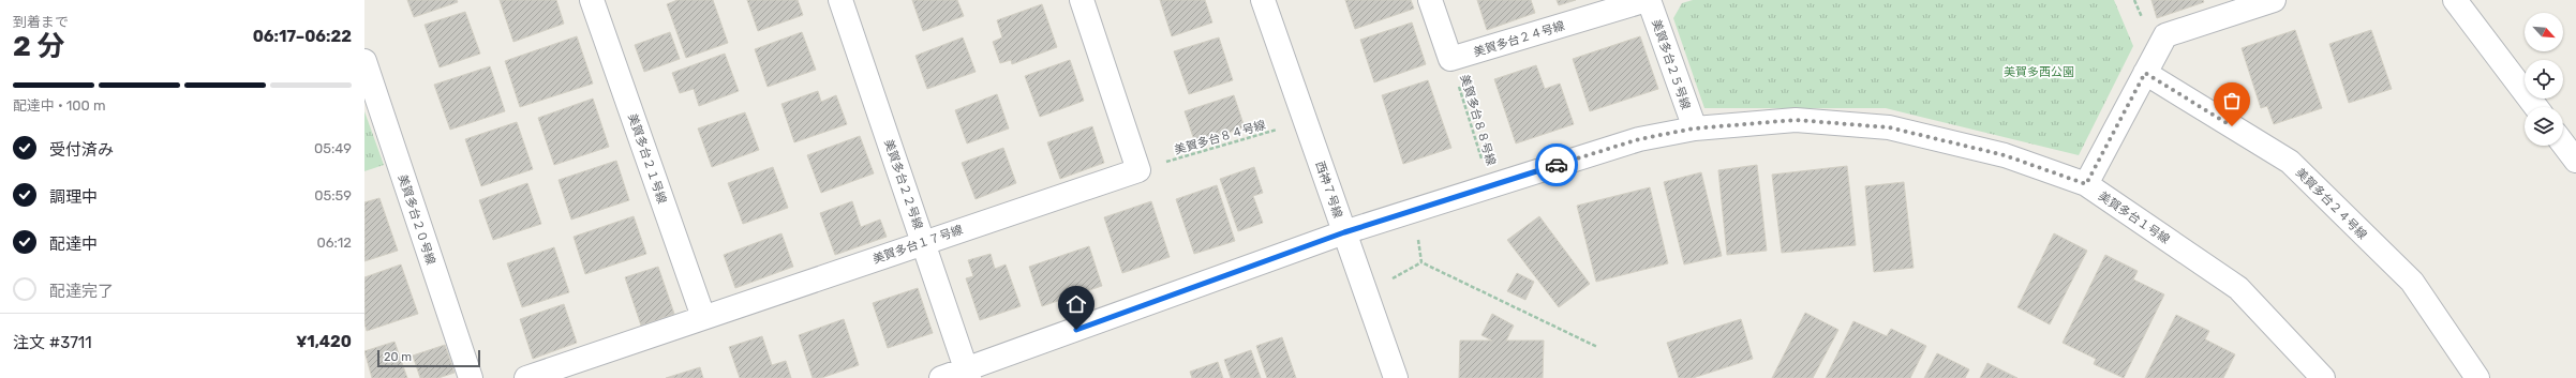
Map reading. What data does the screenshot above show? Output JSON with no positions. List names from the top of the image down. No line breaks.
{"streets":{"street":["美賀多台２４号線","美賀多台２５号線","美賀多台２１号線","美賀多台２２号線","西神７号線","美賀多台１号線","美賀多台２０号線","美賀多台１７号線"],"path":["美賀多台８８号線","美賀多台８４号線"]},"crossings":[["美賀多台２４号線","美賀多台２５号線"],["美賀多台２４号線","美賀多台８８号線"],["美賀多台２５号線","美賀多台１号線"],["美賀多台８８号線","美賀多台１号線"],["美賀多台８４号線","西神７号線"],["美賀多台８４号線","美賀多台１７号線"],["美賀多台２１号線","美賀多台１７号線"],["美賀多台２２号線","美賀多台１号線"],["美賀多台２２号線","美賀多台１７号線"],["西神７号線","美賀多台１号線"]],"parks":["美賀多西公園"],"scale_bar":"20 m","north":"bottom right","page":{"heading":["2 分","到着まで","06:17–06:22"],"panel":["注文 #3711","¥1,420"],"bar":"配達中 · 100 m","list":[["受付済み","05:49"],["調理中","05:59"],["配達中","06:12"],"配達完了"],"scale":"20 m"}}
